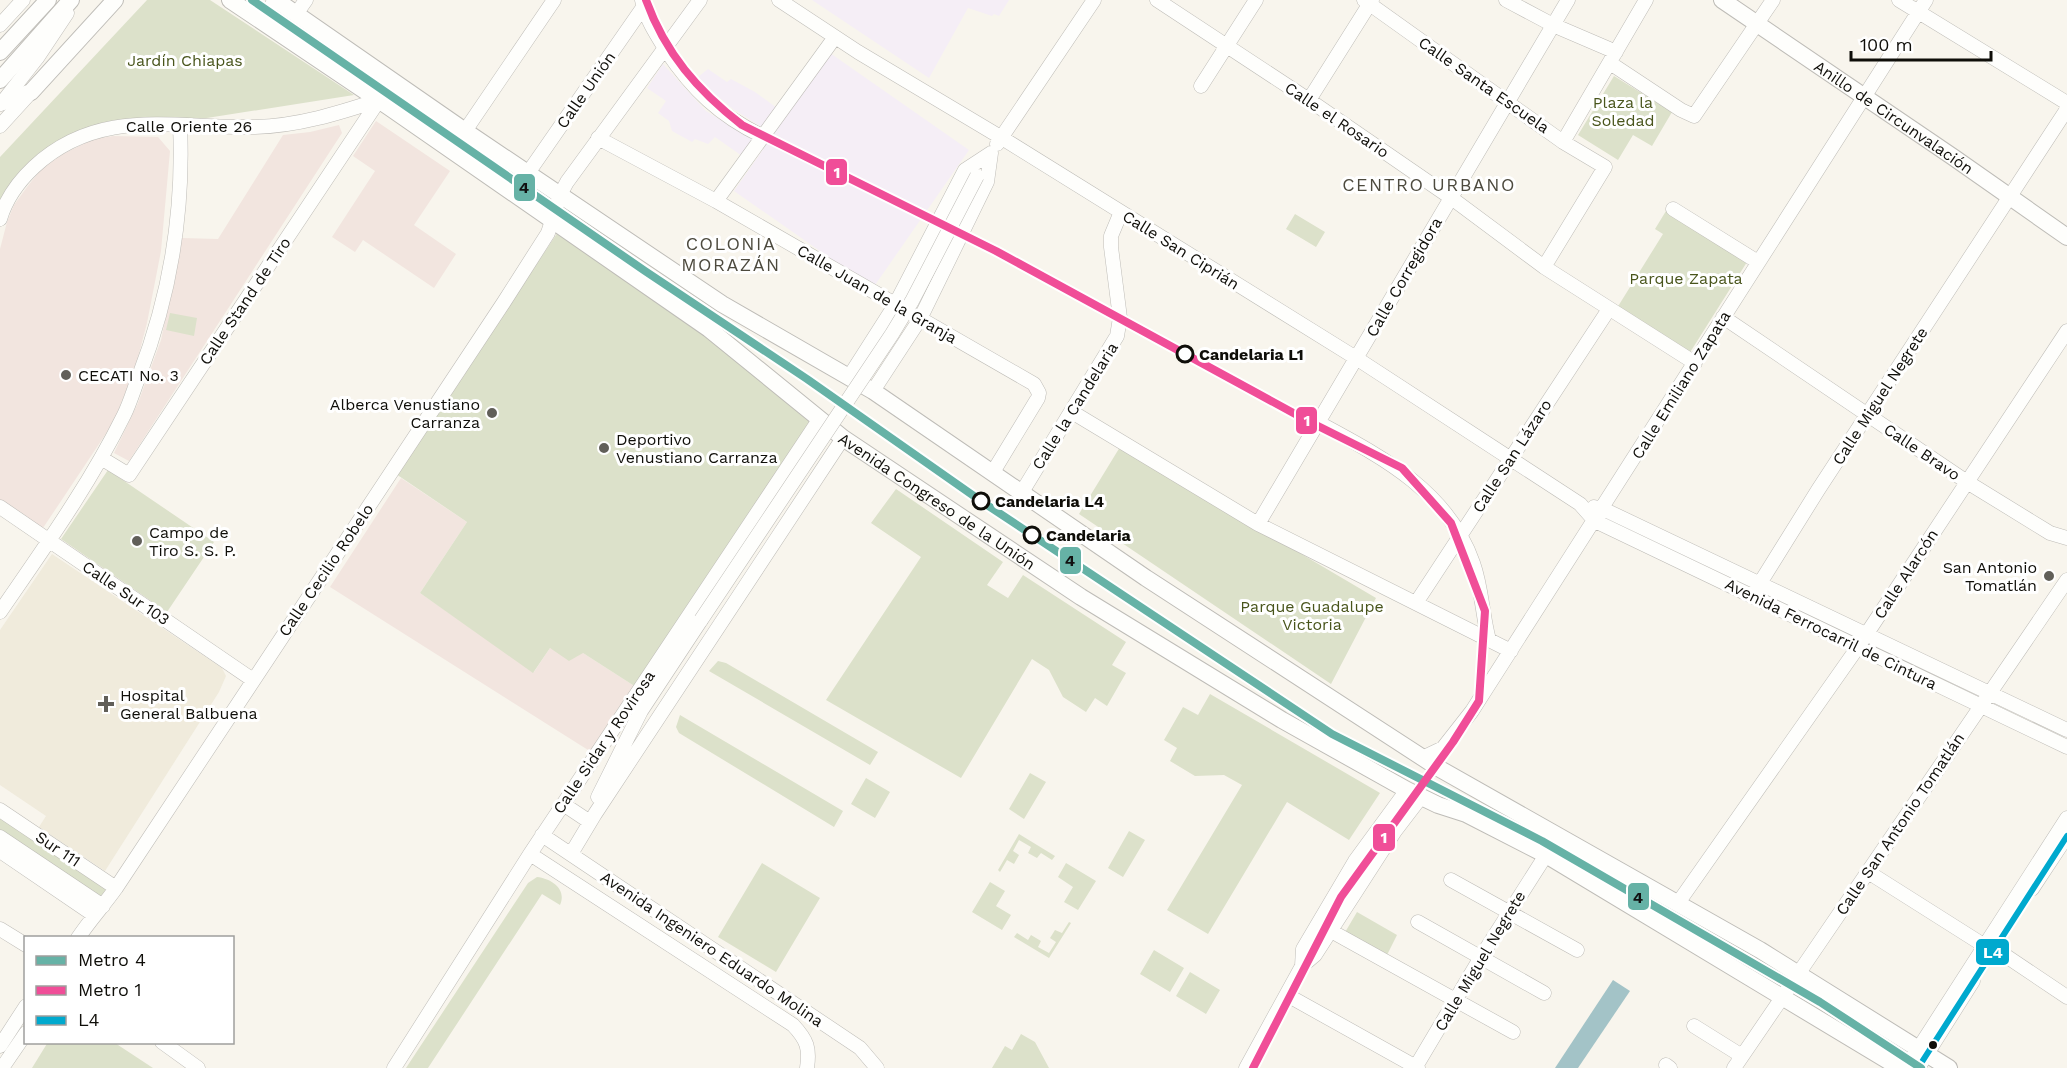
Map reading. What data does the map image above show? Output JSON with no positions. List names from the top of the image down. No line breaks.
{"streets":{"main road":["Anillo de Circunvalación","Avenida Congreso de la Unión"],"street":["Calle Santa Escuela","Calle Unión","Calle el Rosario","Calle Oriente 26","Calle San Ciprián","Calle Corregidora","Calle Juan de la Granja","Calle Stand de Tiro","Calle Emiliano Zapata","Calle Miguel Negrete","Calle la Candelaria","Calle Bravo","Calle San Lázaro","Calle Cecilio Robelo","Calle Alarcón","Calle Sur 103","Avenida Ferrocarril de Cintura","Calle Sidar y Rovirosa","Calle San Antonio Tomatlán","Sur 111","Avenida Ingeniero Eduardo Molina"]},"crossings":[["Calle Santa Escuela","Calle el Rosario"],["Calle Santa Escuela","Calle Corregidora"],["Anillo de Circunvalación","Calle Emiliano Zapata"],["Anillo de Circunvalación","Calle Miguel Negrete"],["Calle el Rosario","Calle Corregidora"],["Calle el Rosario","Calle Emiliano Zapata"],["Calle el Rosario","Calle San Lázaro"],["Calle Oriente 26","Calle Stand de Tiro"],["Calle Oriente 26","Avenida Congreso de la Unión"],["Calle San Ciprián","Calle Corregidora"],["Calle San Ciprián","Calle Emiliano Zapata"],["Calle San Ciprián","Calle la Candelaria"],["Calle San Ciprián","Calle San Lázaro"],["Calle San Ciprián","Avenida Ferrocarril de Cintura"],["Calle San Ciprián","Calle Sidar y Rovirosa"],["Calle Juan de la Granja","Calle Cecilio Robelo"],["Calle Stand de Tiro","Avenida Congreso de la Unión"],["Calle Emiliano Zapata","Calle Bravo"],["Calle Emiliano Zapata","Avenida Ferrocarril de Cintura"],["Calle Miguel Negrete","Calle Bravo"],["Calle Miguel Negrete","Avenida Congreso de la Unión"],["Calle Miguel Negrete","Avenida Ferrocarril de Cintura"],["Calle Bravo","Calle Alarcón"],["Avenida Congreso de la Unión","Calle Cecilio Robelo"],["Avenida Congreso de la Unión","Calle Sidar y Rovirosa"],["Avenida Congreso de la Unión","Calle San Antonio Tomatlán"],["Calle Cecilio Robelo","Calle Sur 103"],["Calle Cecilio Robelo","Sur 111"],["Calle Alarcón","Avenida Ferrocarril de Cintura"],["Avenida Ferrocarril de Cintura","Calle San Antonio Tomatlán"],["Calle Sidar y Rovirosa","Avenida Ingeniero Eduardo Molina"]],"districts":["CENTRO URBANO","COLONIA MORAZÁN"],"parks":["Jardín Chiapas","Plaza la Soledad","Parque Zapata","Parque Guadalupe Victoria"],"places":{"other":["Candelaria L1","CECATI No. 3","Alberca Venustiano Carranza","Deportivo Venustiano Carranza","Candelaria L4","Candelaria","Campo de Tiro S. S. P.","San Antonio Tomatlán"],"health":["Hospital General Balbuena"]},"lines":["metro line 4","metro line 1","transit line L4"],"legend":["Metro 4","Metro 1","L4"],"scale_bar":"100 m"}
